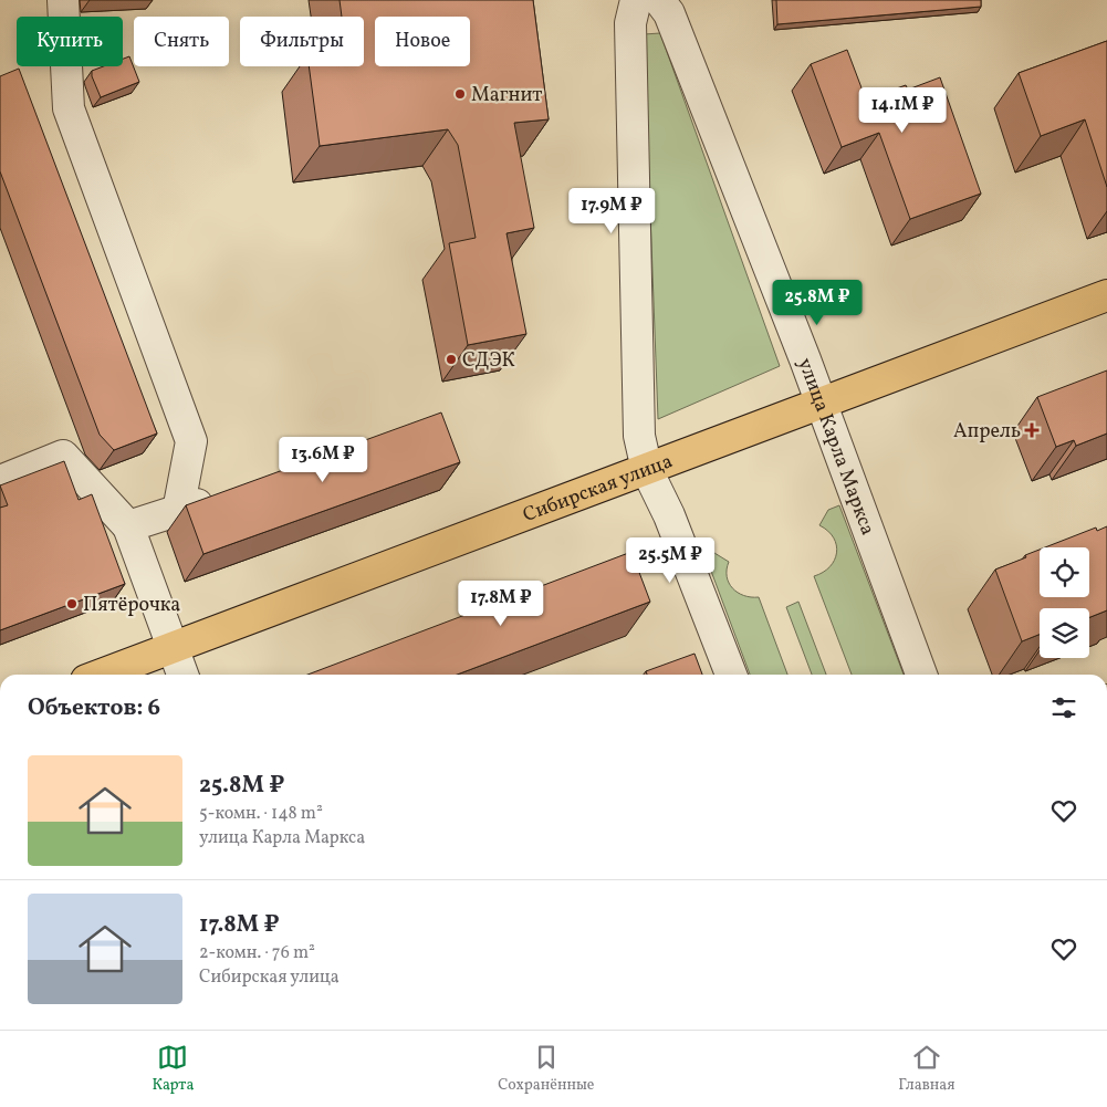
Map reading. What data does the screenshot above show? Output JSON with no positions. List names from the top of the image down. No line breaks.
{"streets":{"main road":["Сибирская улица"],"street":["улица Карла Маркса"]},"crossings":[["улица Карла Маркса","Сибирская улица"]],"places":{"other":["Магнит","СДЭК","Пятёрочка"],"health":["Апрель"]},"page":{"chip":["Купить","Снять","Фильтры","Новое"],"price":["14.1M ₽","17.9M ₽","25.8M ₽","13.6M ₽","25.5M ₽","17.8M ₽"],"heading":"Объектов: 6","list":[{"name":"25.8M ₽","note":"5-комн. · 148 m² · улица Карла Маркса"},{"name":"17.8M ₽","note":"2-комн. · 76 m² · Сибирская улица"}],"tabs":["Карта","Сохранённые","Главная"]}}
